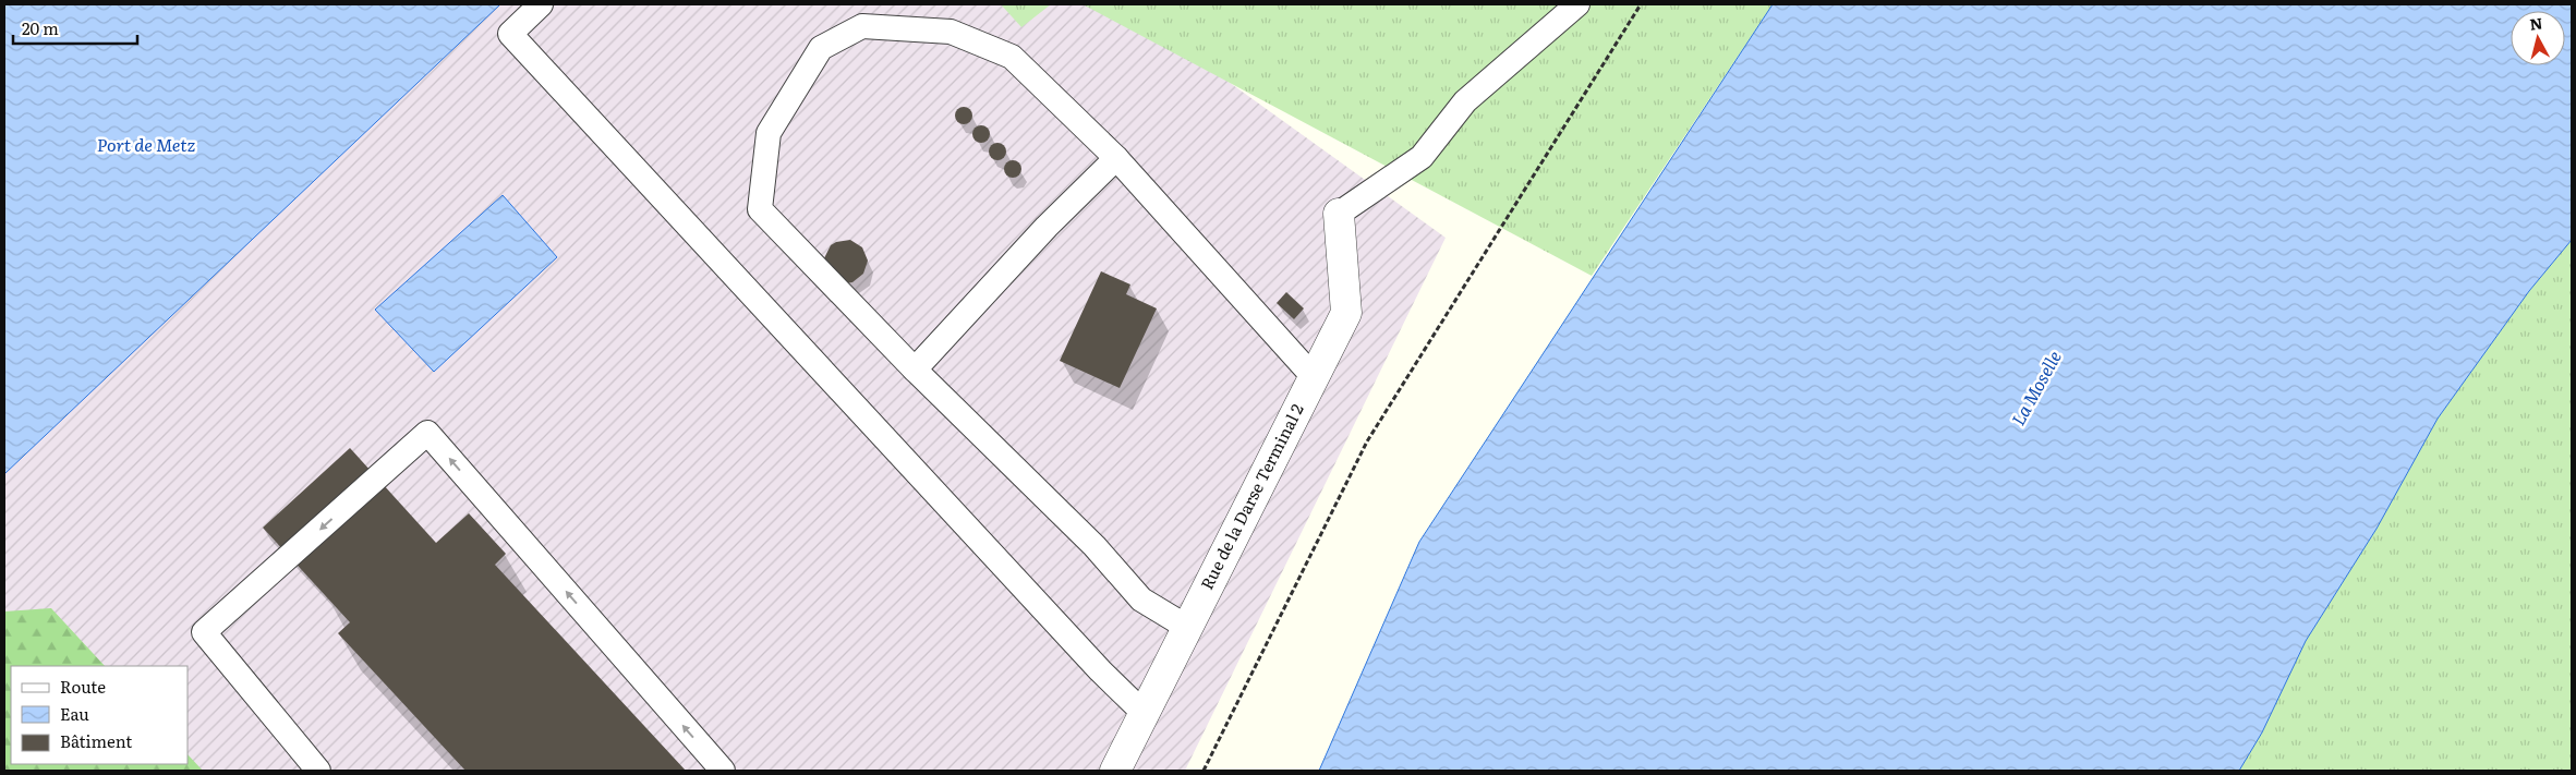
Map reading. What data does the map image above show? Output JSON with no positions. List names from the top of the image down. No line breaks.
{"streets":{"street":["Rue de la Darse Terminal 2"]},"water":["Port de Metz","La Moselle"],"legend":["Route","Eau","Bâtiment"],"scale_bar":"20 m","north":"top"}
